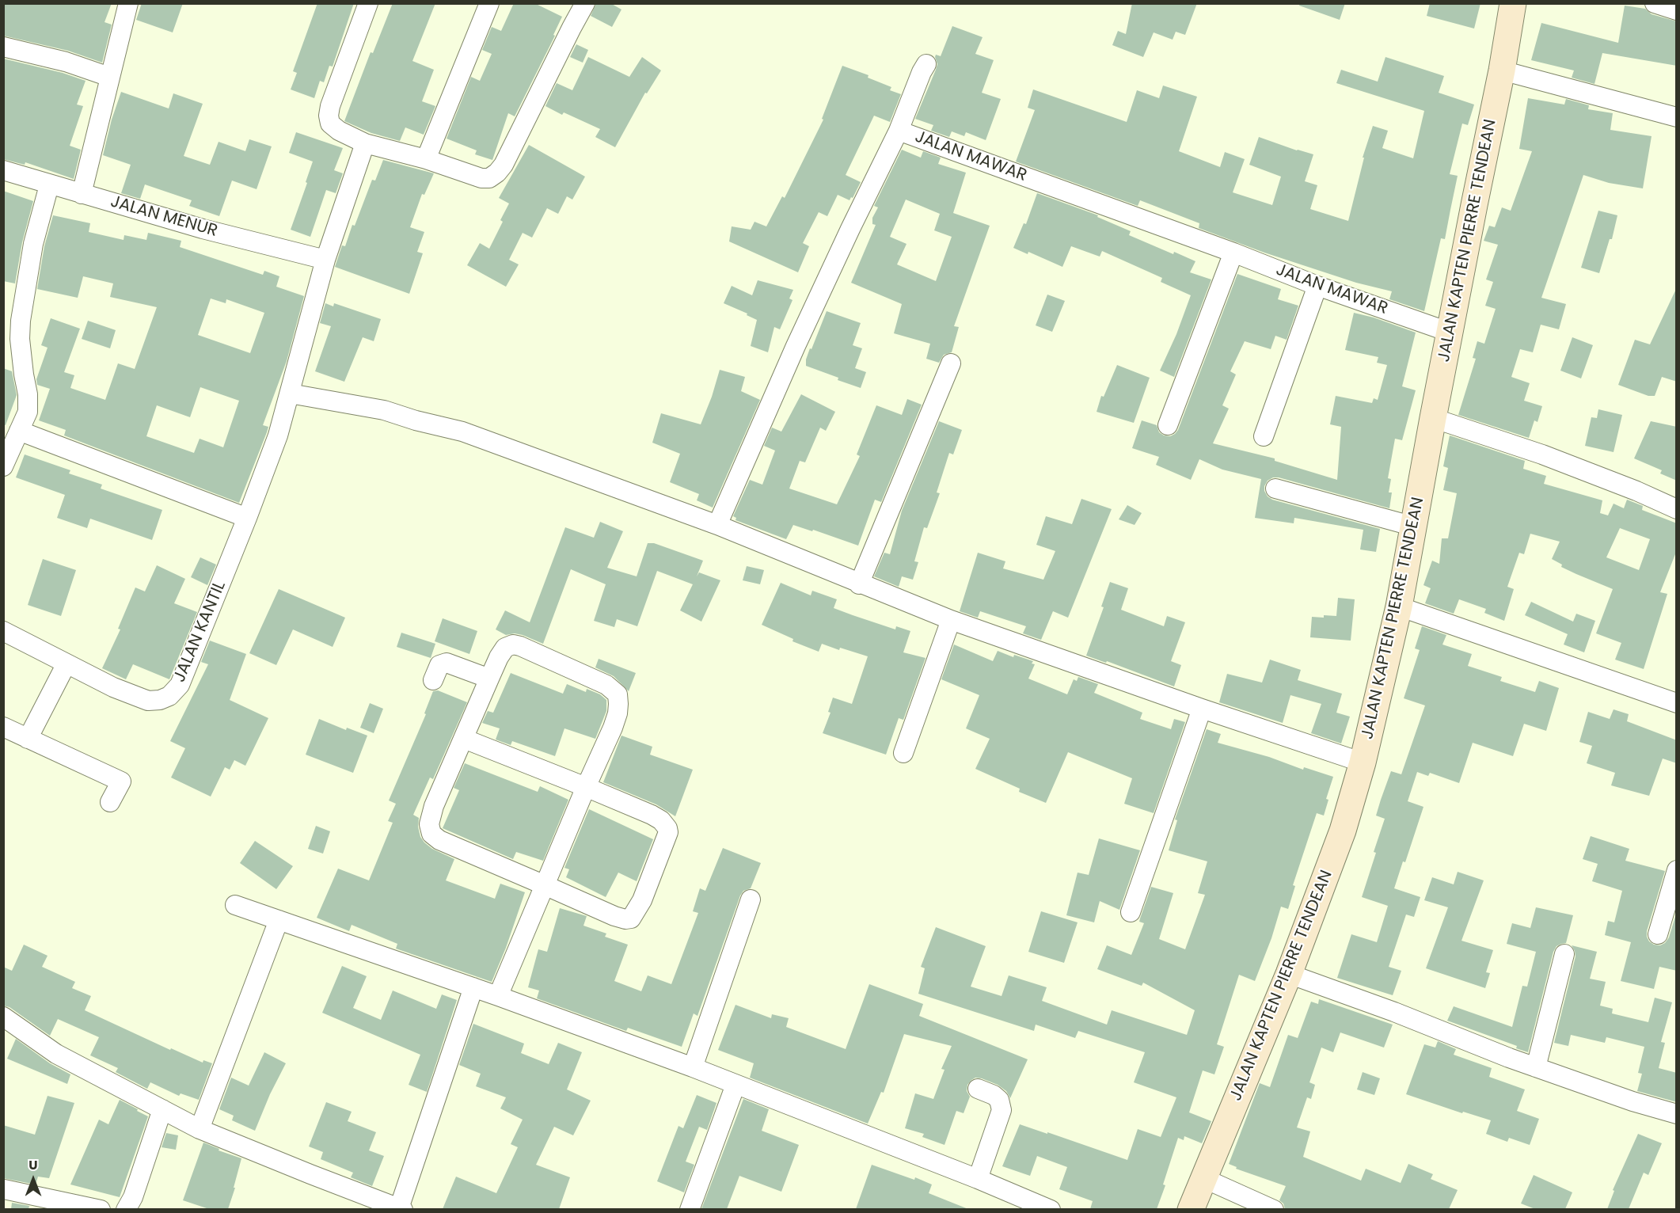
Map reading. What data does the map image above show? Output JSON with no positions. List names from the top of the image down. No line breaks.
{"streets":{"main road":["JALAN KAPTEN PIERRE TENDEAN"],"street":["JALAN MAWAR","JALAN MENUR","JALAN KANTIL"]},"crossings":[["JALAN MAWAR","JALAN KAPTEN PIERRE TENDEAN"],["JALAN MENUR","JALAN KANTIL"]],"north":"top"}
